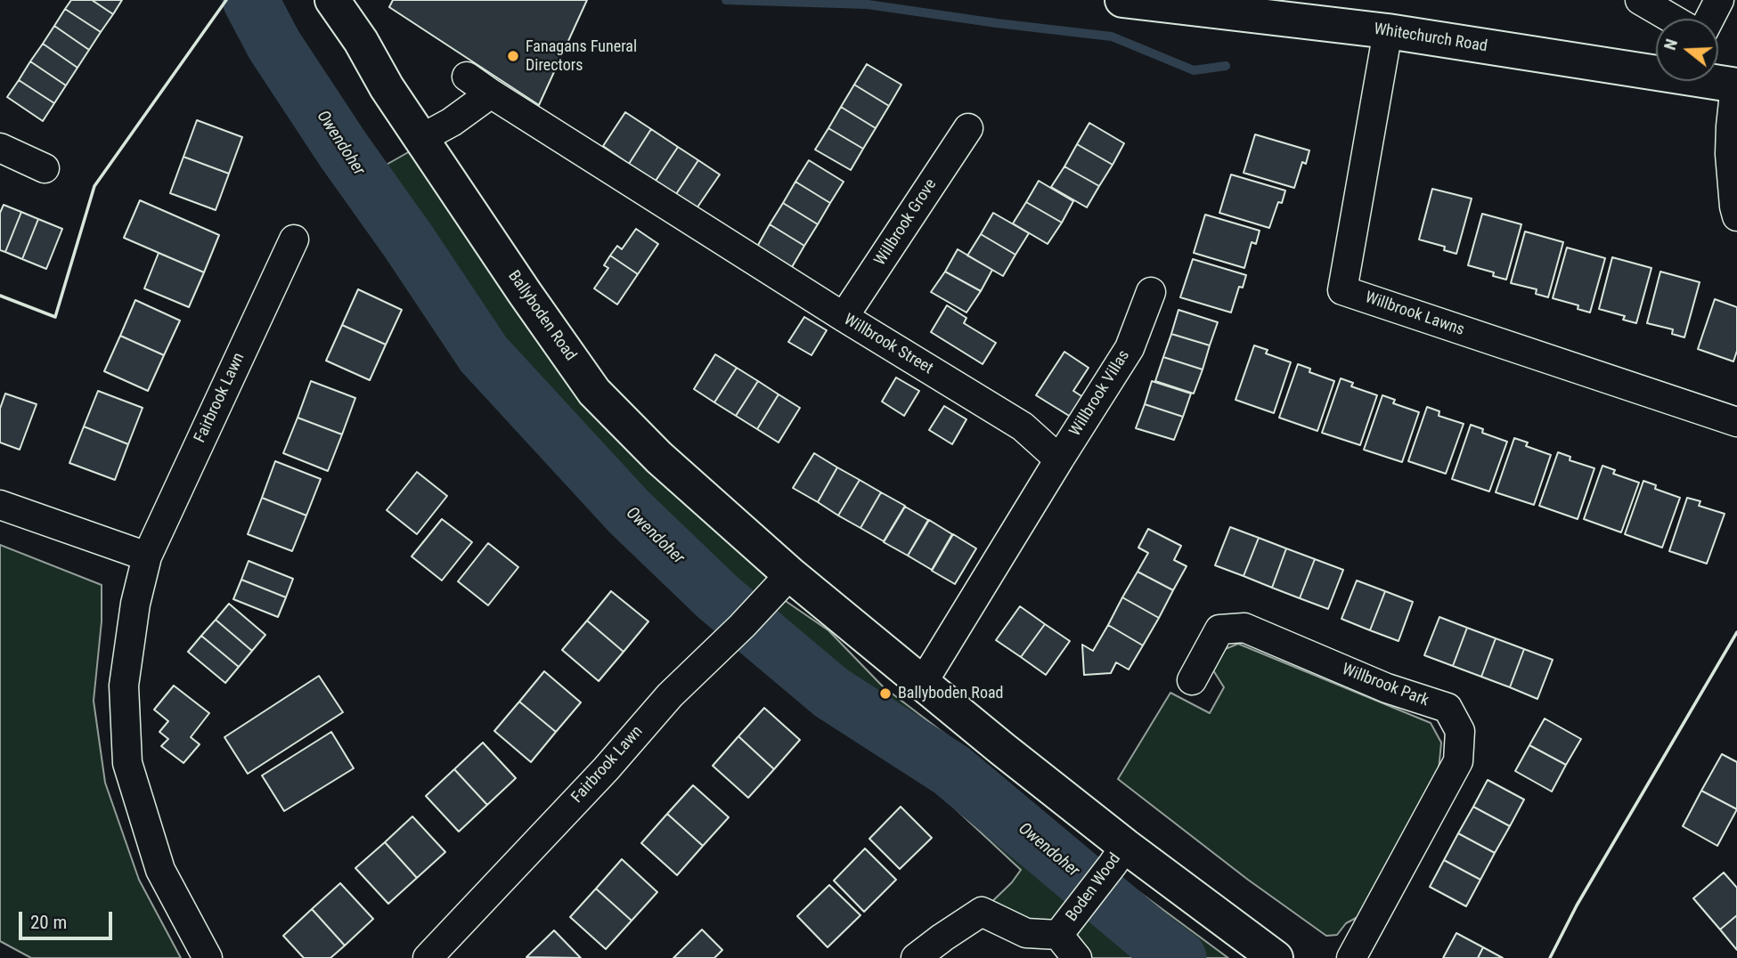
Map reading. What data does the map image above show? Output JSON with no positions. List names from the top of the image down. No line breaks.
{"streets":{"main road":["Whitechurch Road","Ballyboden Road"],"street":["Willbrook Grove","Willbrook Lawns","Willbrook Street","Willbrook Villas","Fairbrook Lawn","Willbrook Park","Boden Wood"]},"crossings":[["Whitechurch Road","Willbrook Lawns"],["Willbrook Grove","Willbrook Street"],["Ballyboden Road","Fairbrook Lawn"],["Ballyboden Road","Boden Wood"],["Willbrook Street","Willbrook Villas"]],"water":["Owendoher"],"places":["Fanagans Funeral Directors","Ballyboden Road"],"scale_bar":"20 m","north":"left"}
